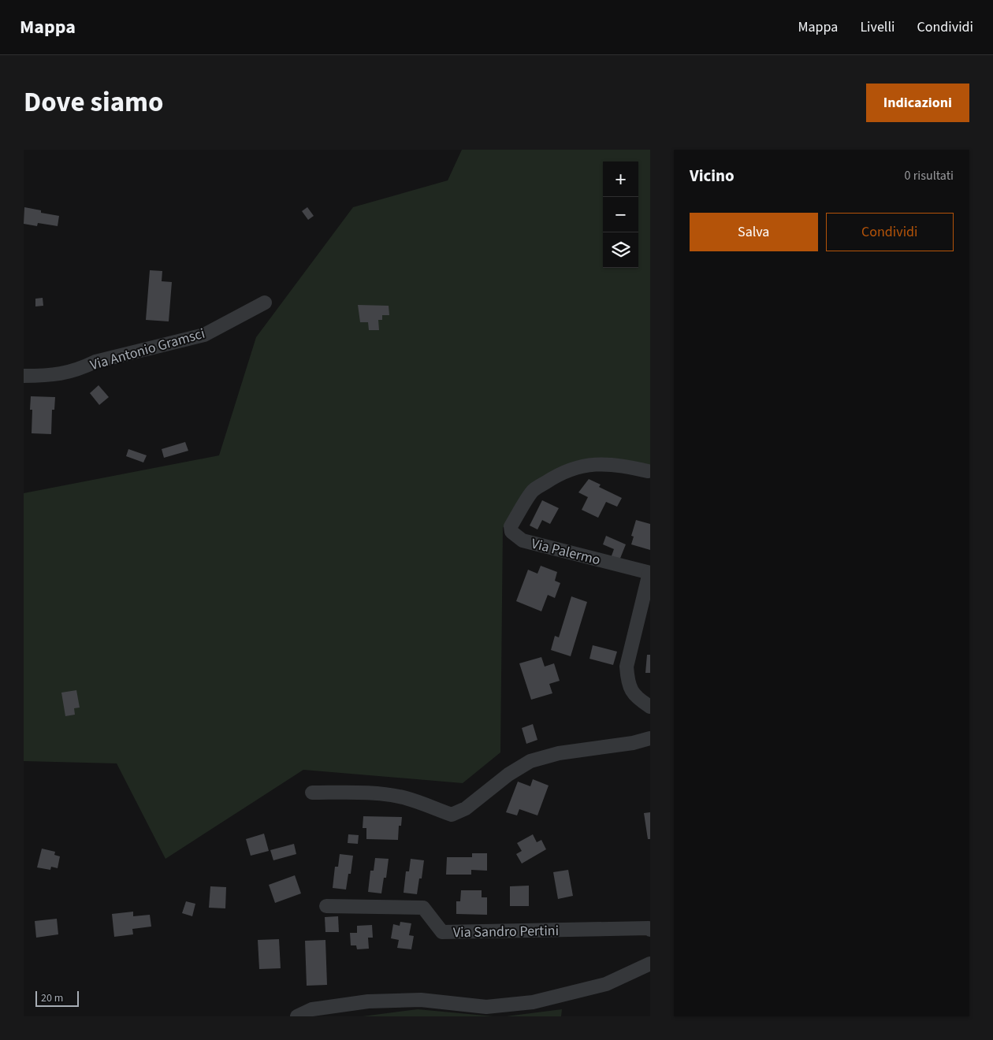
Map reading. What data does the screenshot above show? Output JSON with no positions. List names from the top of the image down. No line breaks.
{"streets":{"street":["Via Antonio Gramsci","Via Palermo","Via Sandro Pertini"]},"scale_bar":"20 m","page":{"header":"Mappa","nav":["Mappa","Livelli","Condividi"],"title":"Dove siamo","buttons":["Indicazioni",["Salva","Condividi"]],"heading":["Vicino","0 risultati"],"map_buttons":["+","−"],"scale":"20 m"}}
